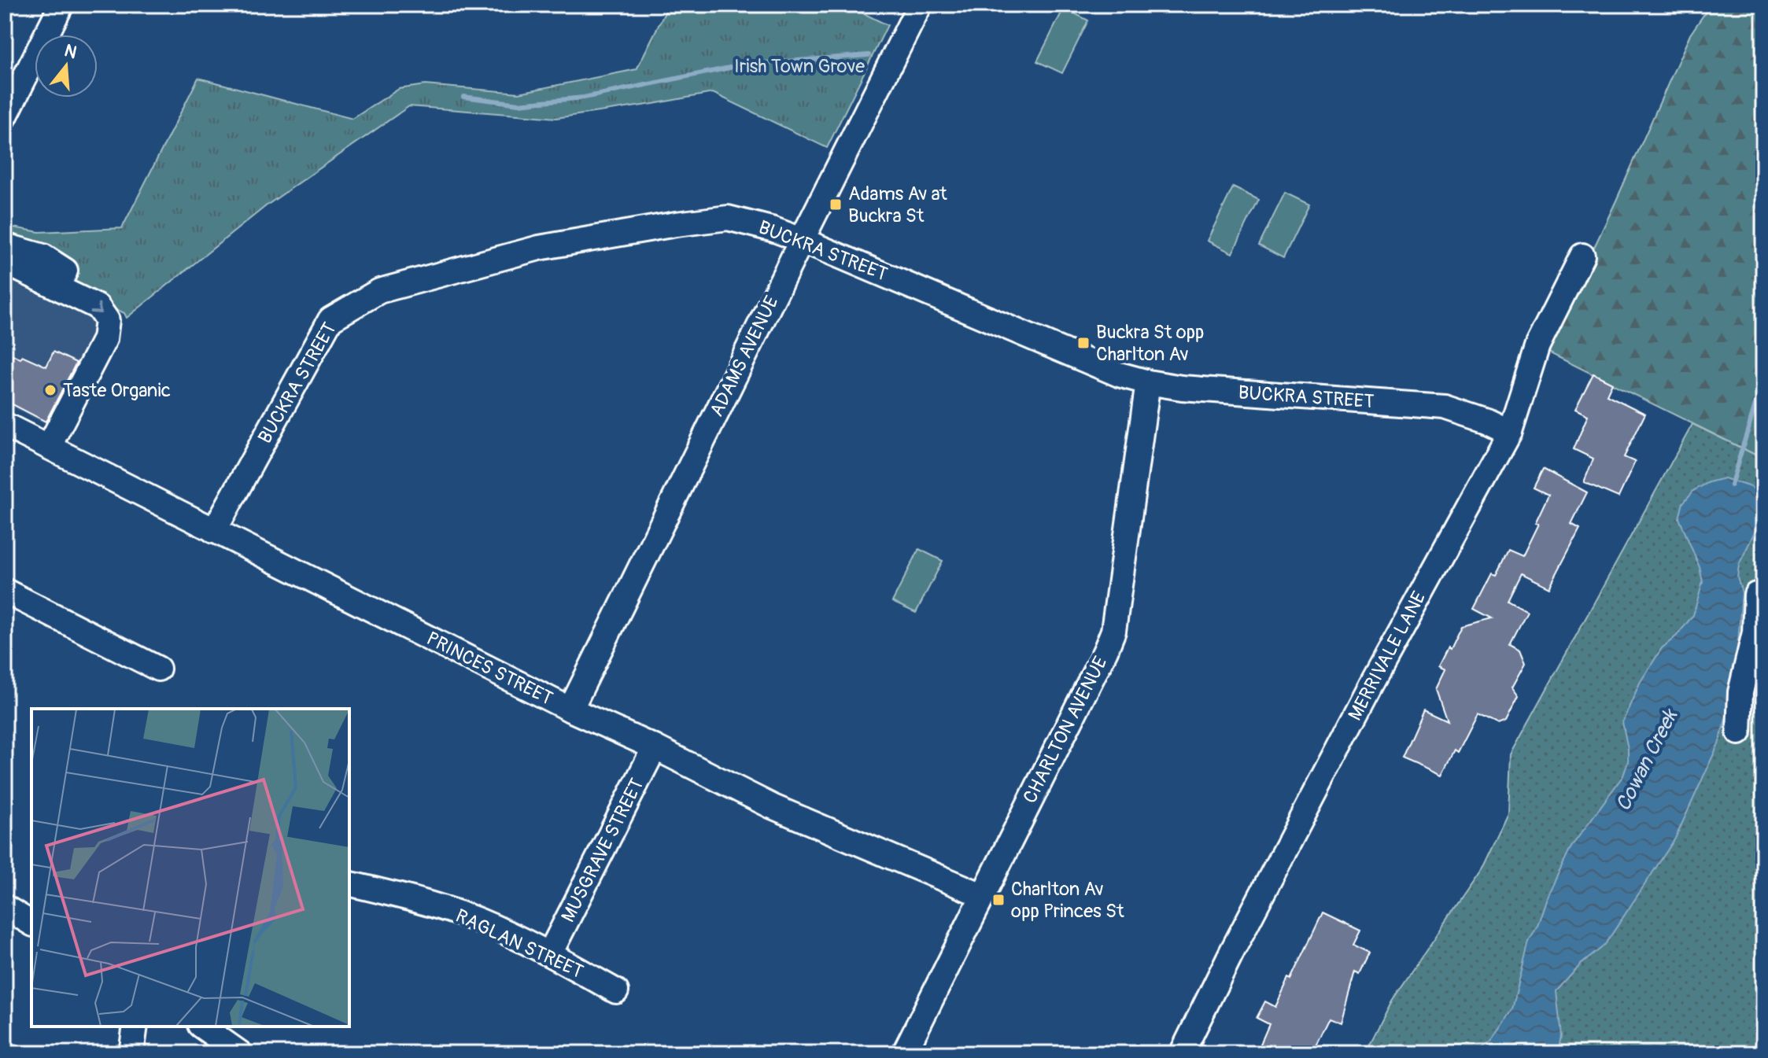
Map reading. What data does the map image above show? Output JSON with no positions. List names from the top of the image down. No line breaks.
{"streets":{"street":["BUCKRA STREET","ADAMS AVENUE","MERRIVALE LANE","PRINCES STREET","CHARLTON AVENUE","MUSGRAVE STREET","RAGLAN STREET"]},"crossings":[["BUCKRA STREET","ADAMS AVENUE"],["BUCKRA STREET","MERRIVALE LANE"],["BUCKRA STREET","PRINCES STREET"],["BUCKRA STREET","CHARLTON AVENUE"],["ADAMS AVENUE","PRINCES STREET"],["PRINCES STREET","CHARLTON AVENUE"],["PRINCES STREET","MUSGRAVE STREET"],["MUSGRAVE STREET","RAGLAN STREET"]],"water":["Cowan Creek"],"parks":["Irish Town Grove"],"places":{"transit":["Adams Av at Buckra St","Buckra St opp Charlton Av","Charlton Av opp Princes St"],"other":["Taste Organic"]},"north":"top"}
